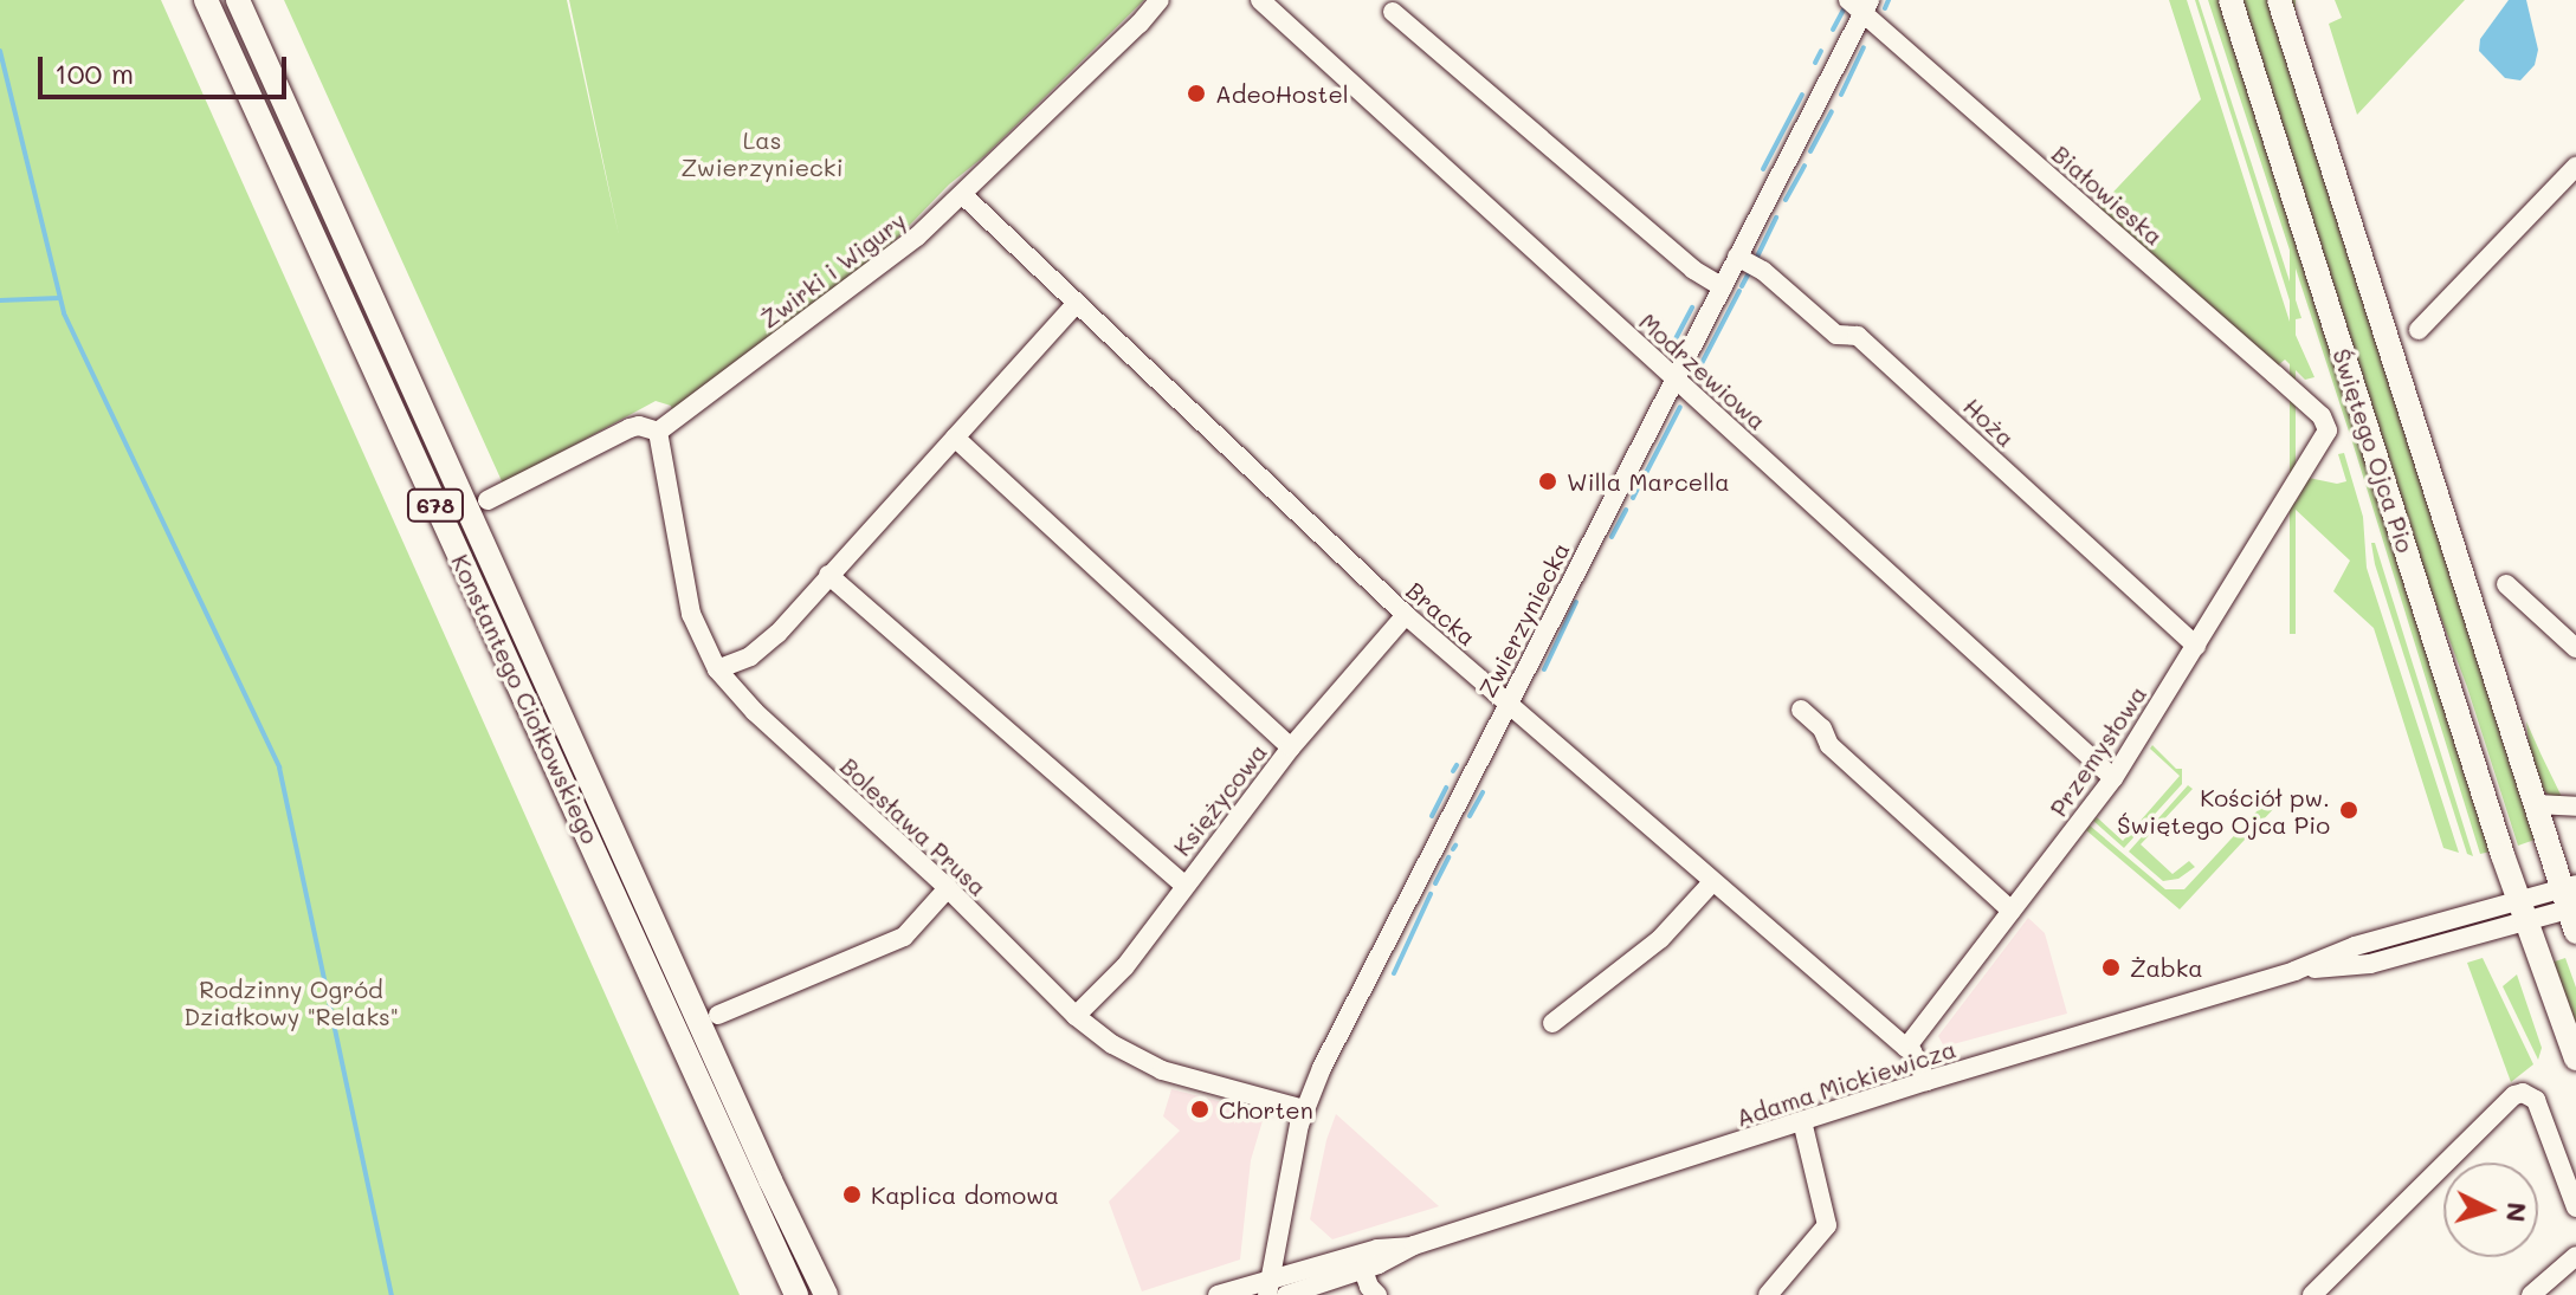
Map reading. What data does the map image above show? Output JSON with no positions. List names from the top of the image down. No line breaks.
{"streets":{"main road":["Świętego Ojca Pio","678","Konstantego Ciołkowskiego"],"street":["Białowieska","Żwirki i Wigury","Modrzewiowa","Hoża","Bracka","Zwierzyniecka","Przemysłowa","Księżycowa","Bolesława Prusa","Adama Mickiewicza"]},"crossings":[["Białowieska","Zwierzyniecka"],["Białowieska","Przemysłowa"],["Żwirki i Wigury","Bracka"],["Żwirki i Wigury","Bolesława Prusa"],["Modrzewiowa","Zwierzyniecka"],["Modrzewiowa","Przemysłowa"],["Hoża","Zwierzyniecka"],["Hoża","Przemysłowa"],["Świętego Ojca Pio","Adama Mickiewicza"],["Bracka","Zwierzyniecka"],["Bracka","Przemysłowa"],["Bracka","Księżycowa"],["Zwierzyniecka","Bolesława Prusa"],["Zwierzyniecka","Adama Mickiewicza"],["Księżycowa","Bolesława Prusa"]],"parks":["Las Zwierzyniecki","Rodzinny Ogród Działkowy \"Relaks\""],"places":["AdeoHostel","Willa Marcella","Kościół pw. Świętego Ojca Pio","Żabka","Chorten","Kaplica domowa"],"scale_bar":"100 m","north":"right"}
